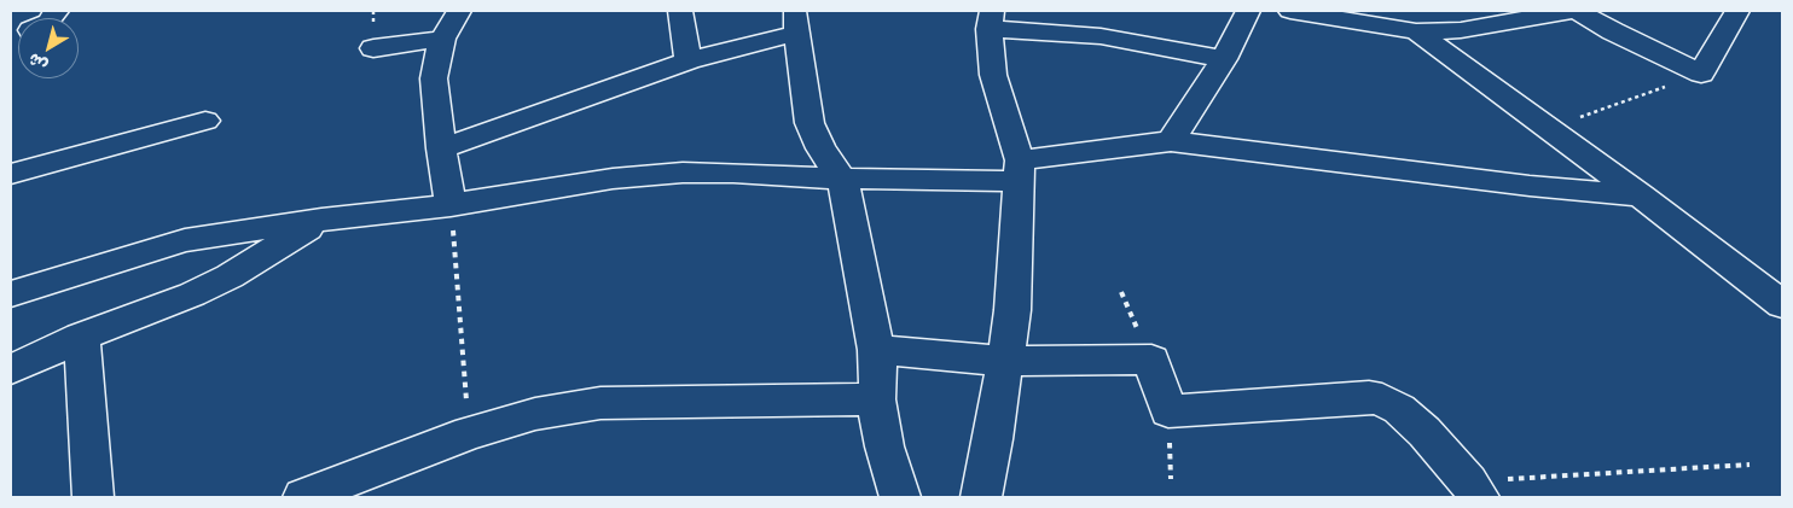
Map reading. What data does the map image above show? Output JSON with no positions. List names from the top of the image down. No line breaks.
{"north":"bottom left"}
